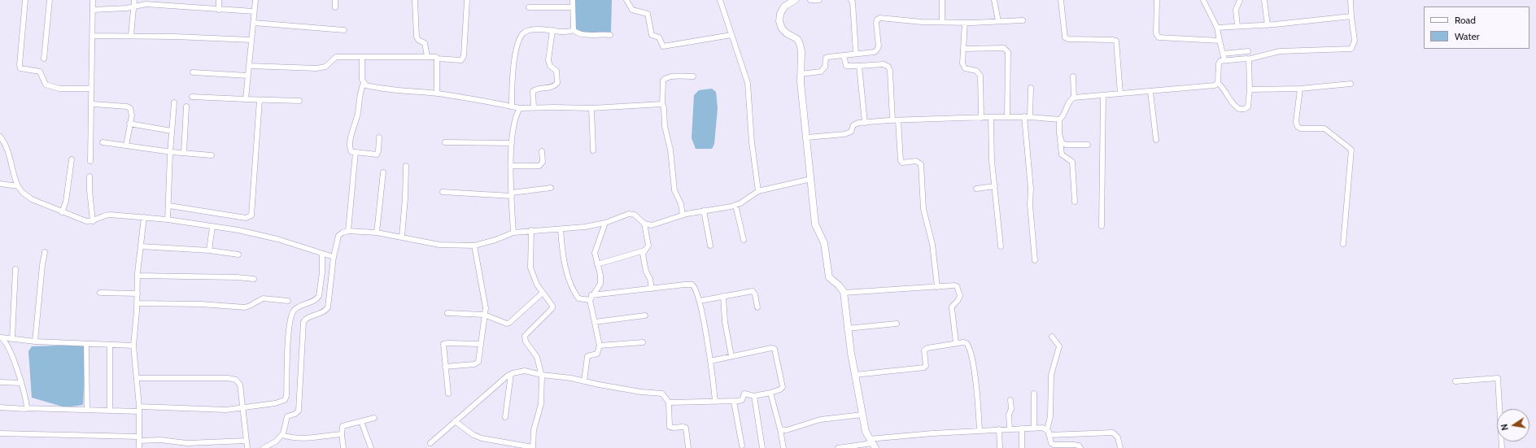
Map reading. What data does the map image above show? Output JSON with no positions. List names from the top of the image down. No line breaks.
{"legend":["Road","Water"],"north":"left"}
